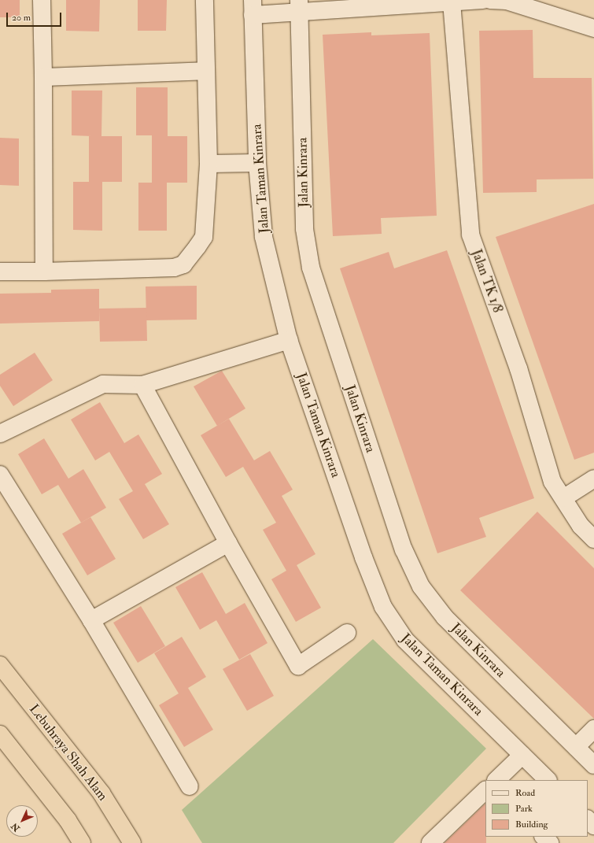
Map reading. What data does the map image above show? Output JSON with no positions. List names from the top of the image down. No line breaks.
{"streets":{"highway":["Lebuhraya Shah Alam"],"street":["Jalan Kinrara","Jalan Taman Kinrara","Jalan TK 1/8"]},"legend":["Road","Park","Building"],"scale_bar":"20 m","north":"bottom left"}
